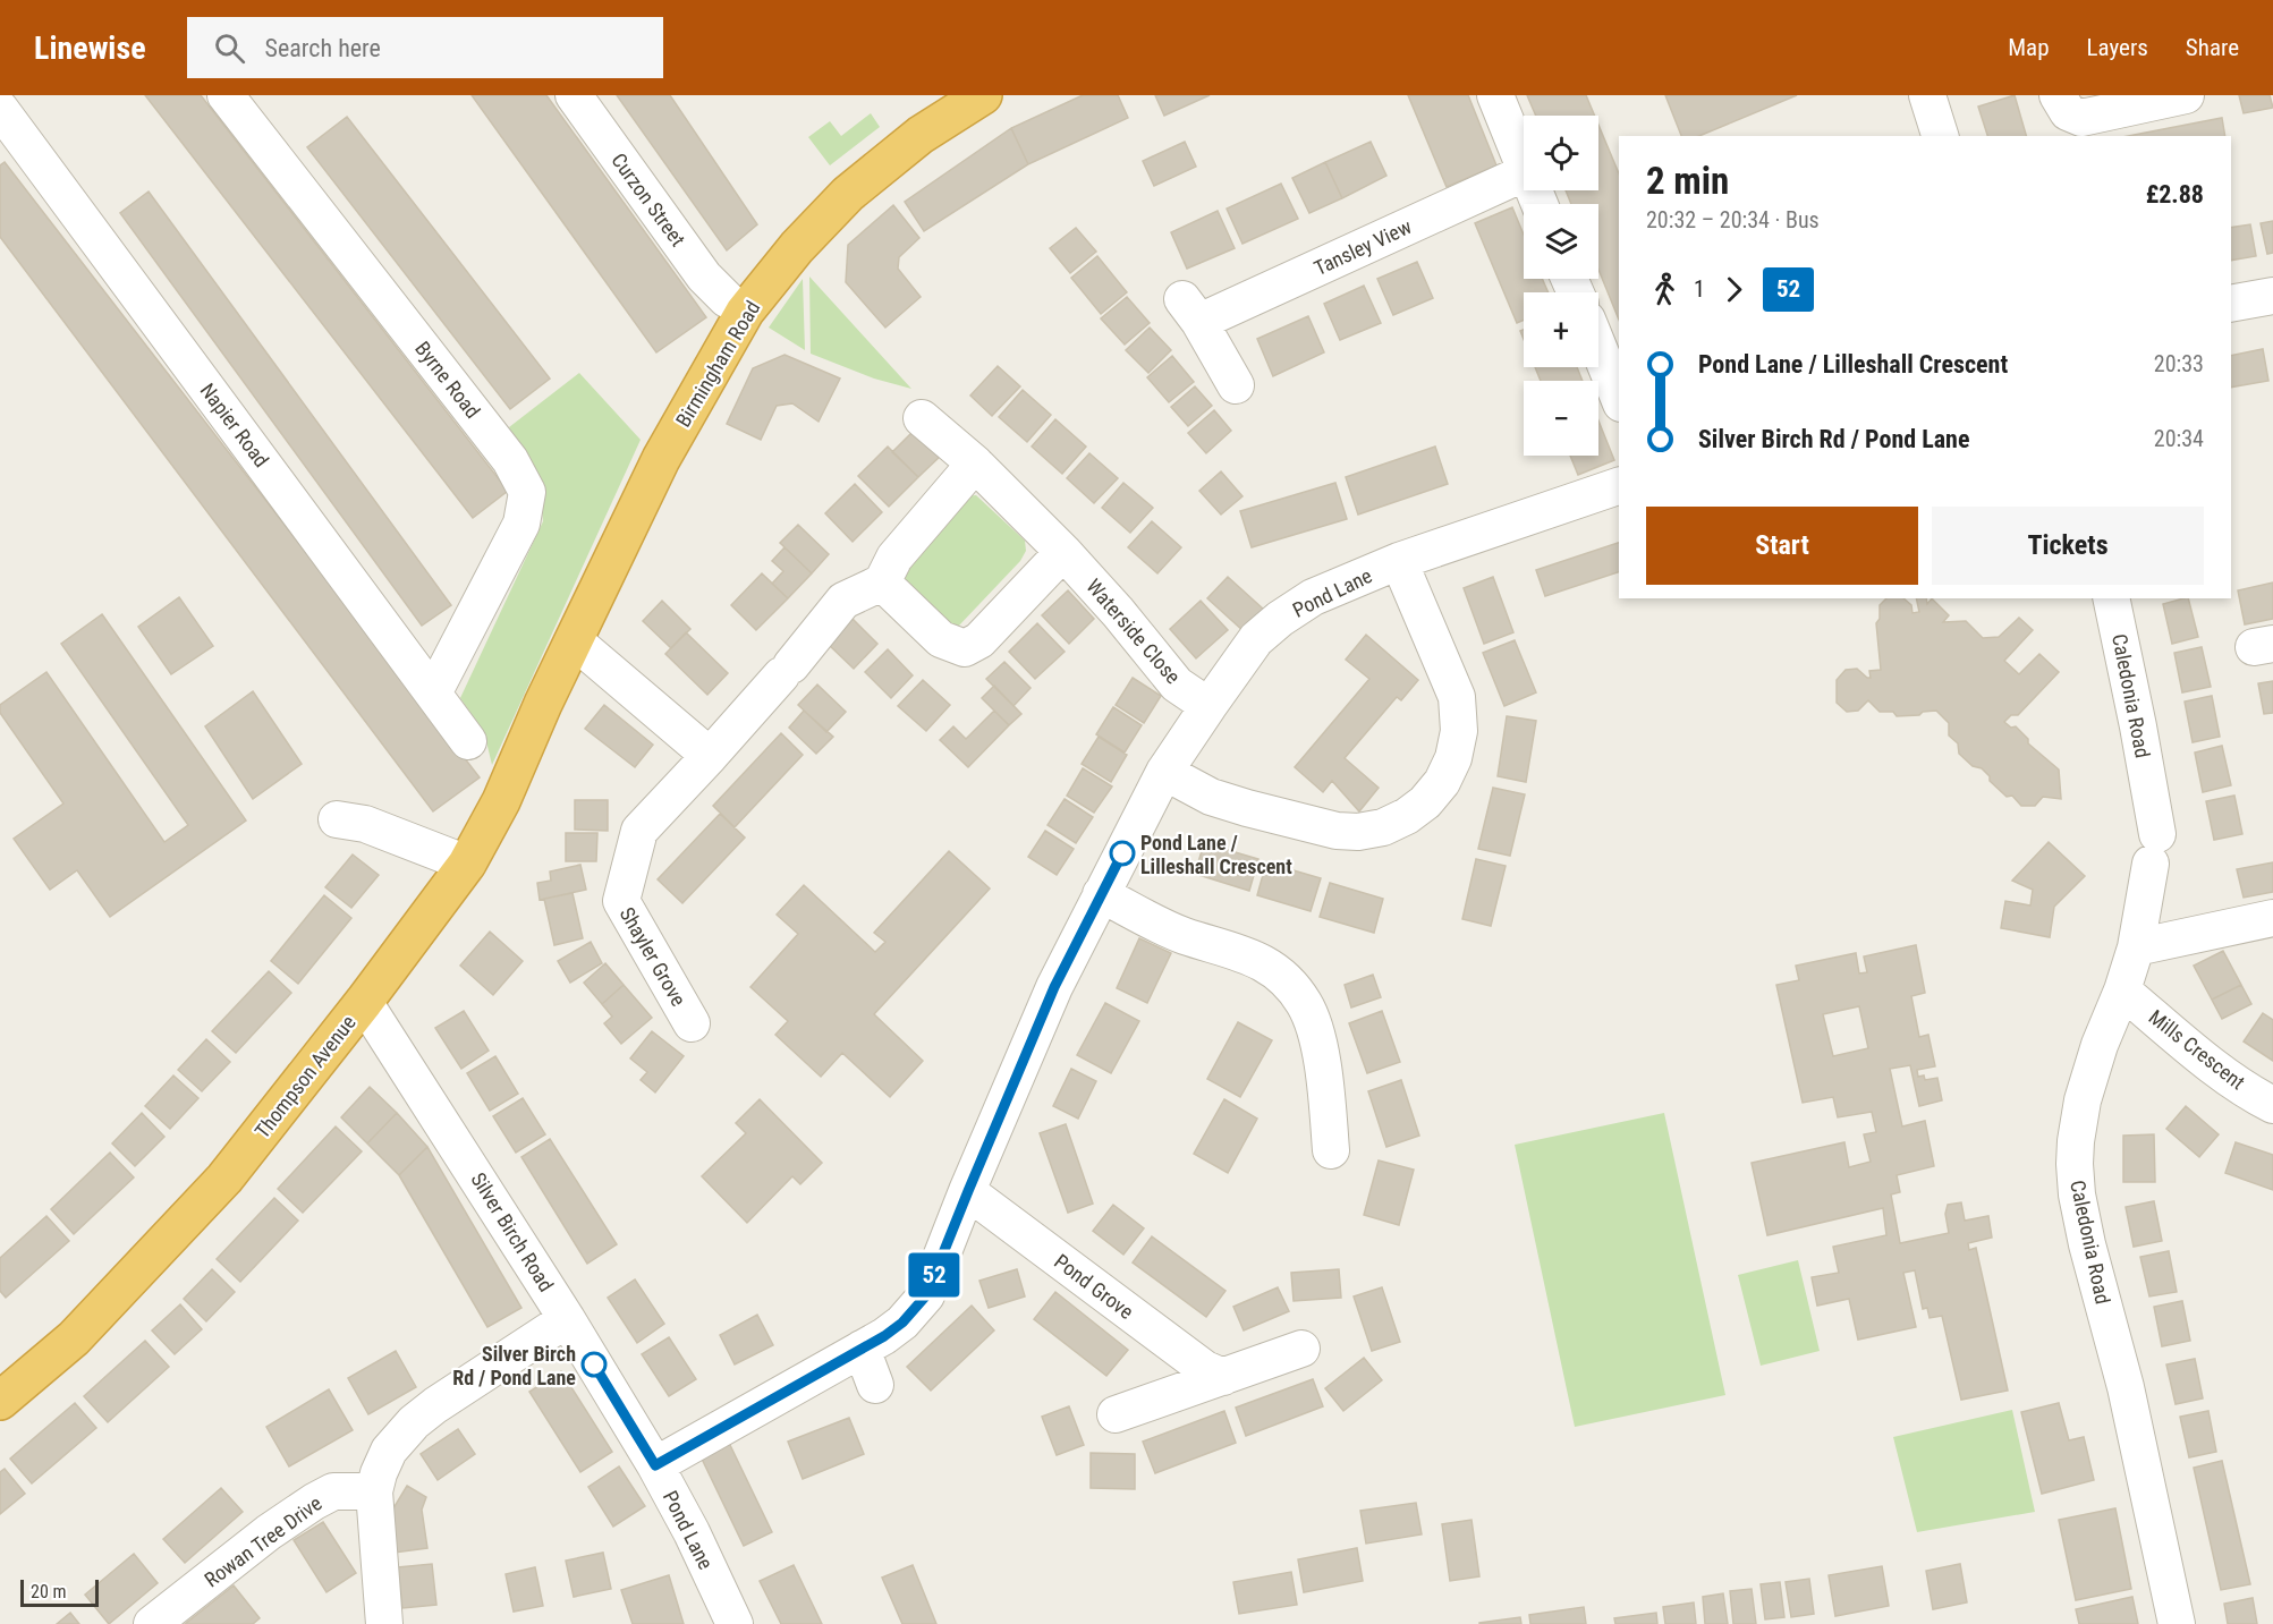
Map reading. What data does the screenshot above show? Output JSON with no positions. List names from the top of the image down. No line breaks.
{"streets":{"highway":["Birmingham Road","Thompson Avenue"],"street":["Curzon Street","Tansley View","Byrne Road","Napier Road","Pond Lane","Waterside Close","Caledonia Road","Shayler Grove","Mills Crescent","Silver Birch Road","Pond Grove","Rowan Tree Drive"]},"crossings":[["Birmingham Road","Thompson Avenue"],["Byrne Road","Napier Road"],["Pond Lane","Waterside Close"],["Pond Lane","Silver Birch Road"],["Pond Lane","Pond Grove"],["Caledonia Road","Mills Crescent"],["Thompson Avenue","Silver Birch Road"]],"places":["Pond Lane / Lilleshall Crescent","Silver Birch Rd / Pond Lane"],"lines":["bus line 52"],"scale_bar":"20 m","page":{"header":"Linewise","search":"Search here","nav":["Map","Layers","Share"],"on_map":"52","map_buttons":["+","−"],"heading":["2 min","20:32 – 20:34 · Bus","£2.88"],"legs":["1","52"],"list":[{"name":"Pond Lane / Lilleshall Crescent","value":"20:33"},{"name":"Silver Birch Rd / Pond Lane","value":"20:34"}],"buttons":["Start","Tickets"],"scale":"20 m"}}
